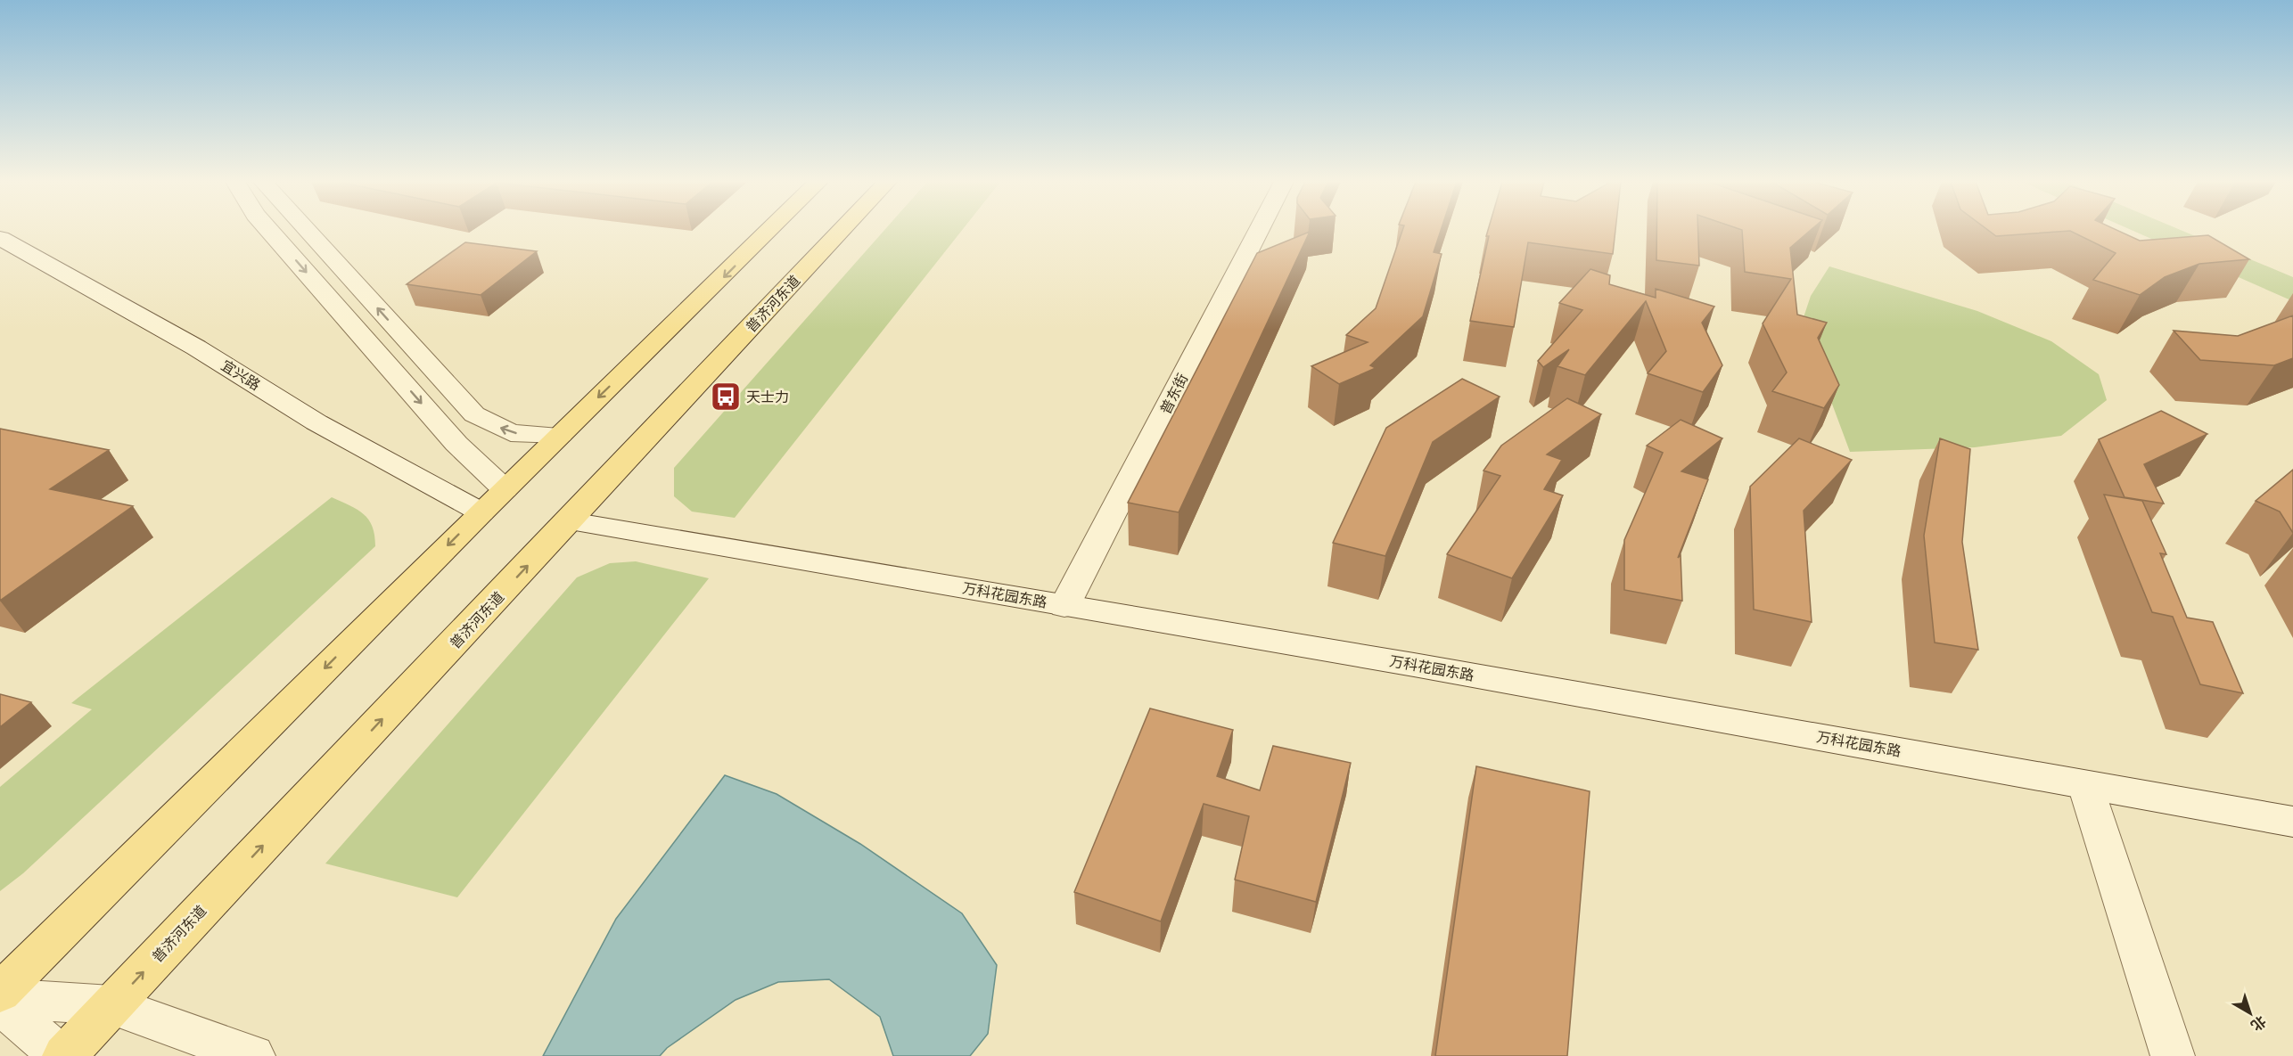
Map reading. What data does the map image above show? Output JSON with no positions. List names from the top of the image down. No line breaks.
{"streets":{"main road":["普济河东道"],"street":["宜兴路","普东街","万科花园东路"]},"crossings":[["普济河东道","万科花园东路"],["普东街","万科花园东路"]],"places":{"bus stop":["天士力"]},"north":"bottom right"}
